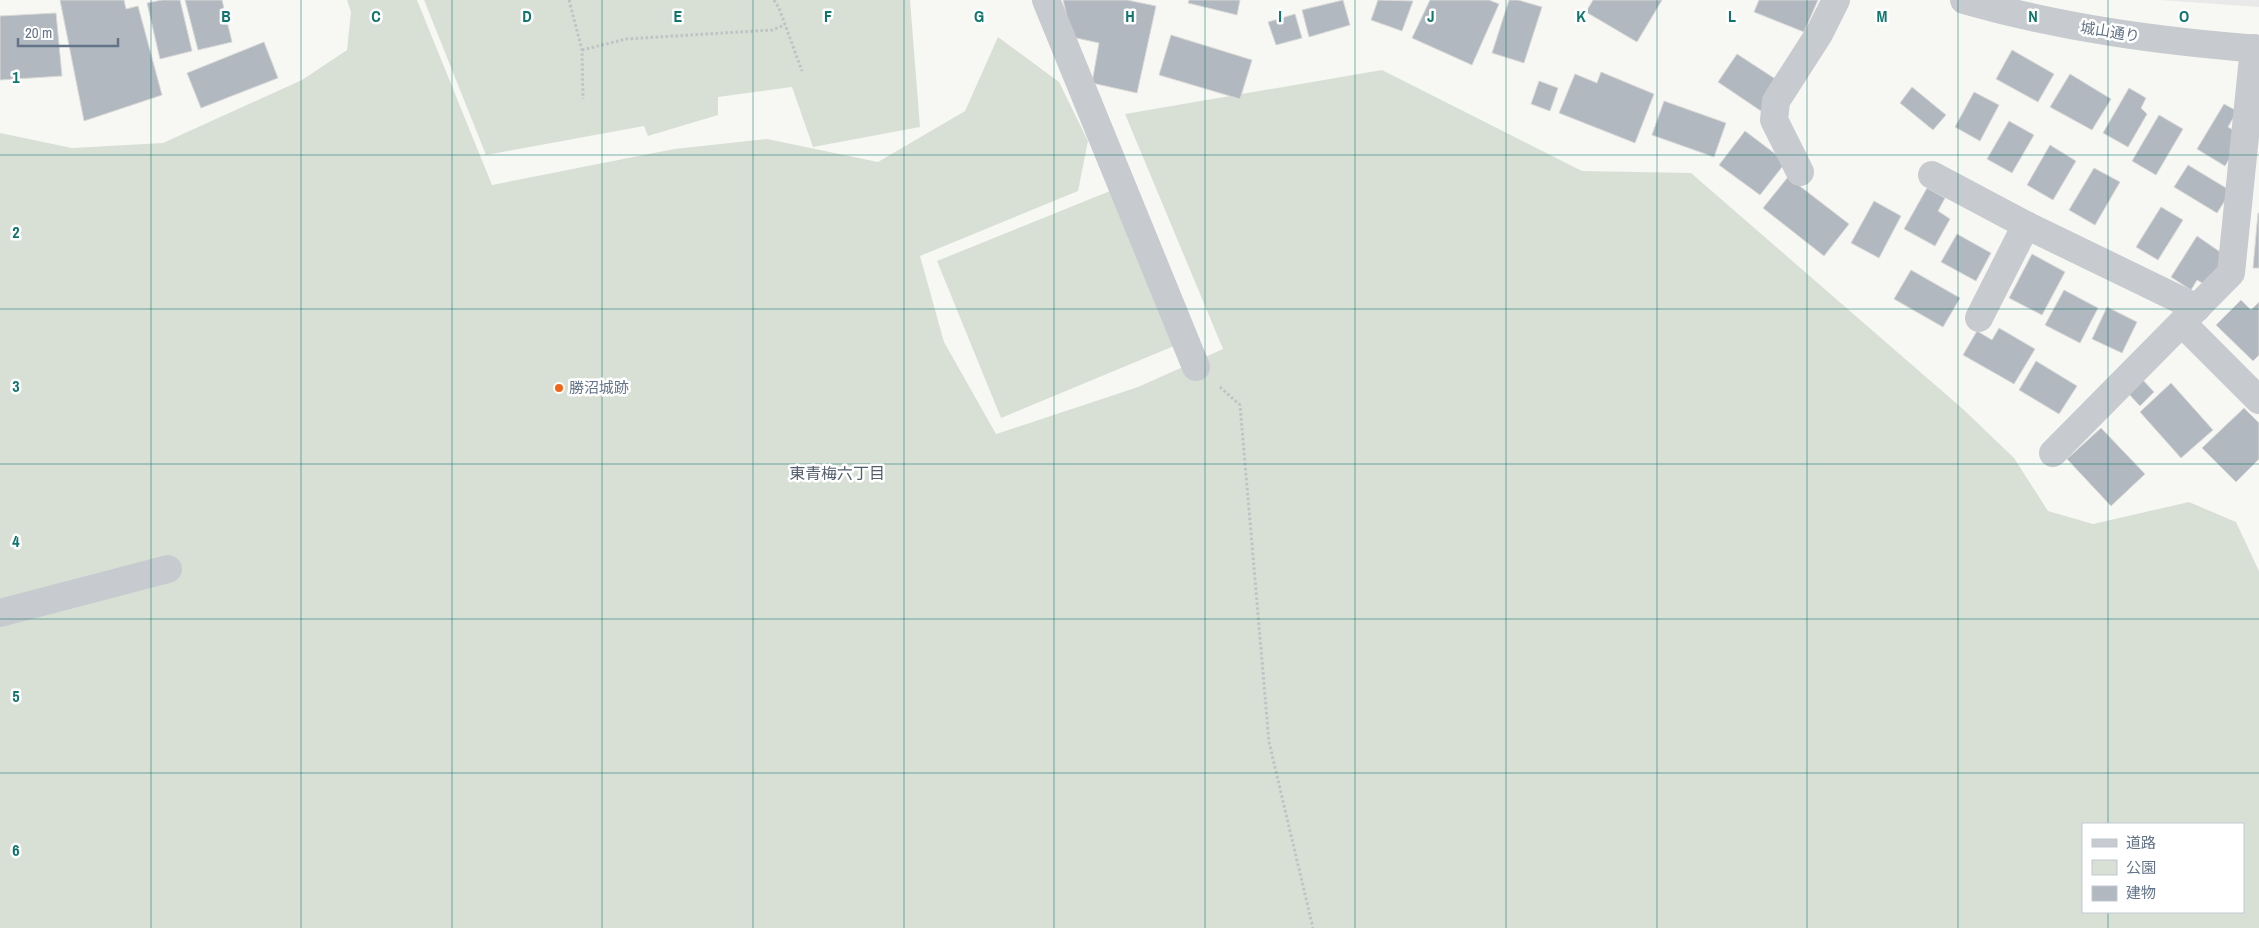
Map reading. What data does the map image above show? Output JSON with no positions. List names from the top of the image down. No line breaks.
{"streets":{"street":["城山通り"]},"districts":["東青梅六丁目"],"places":["勝沼城跡"],"legend":["道路","公園","建物"],"scale_bar":"20 m","grid":{"columns":["B","C","D","E","F","G","H","I","J","K","L","M","N","O"],"rows":["1","2","3","4","5","6"]}}
